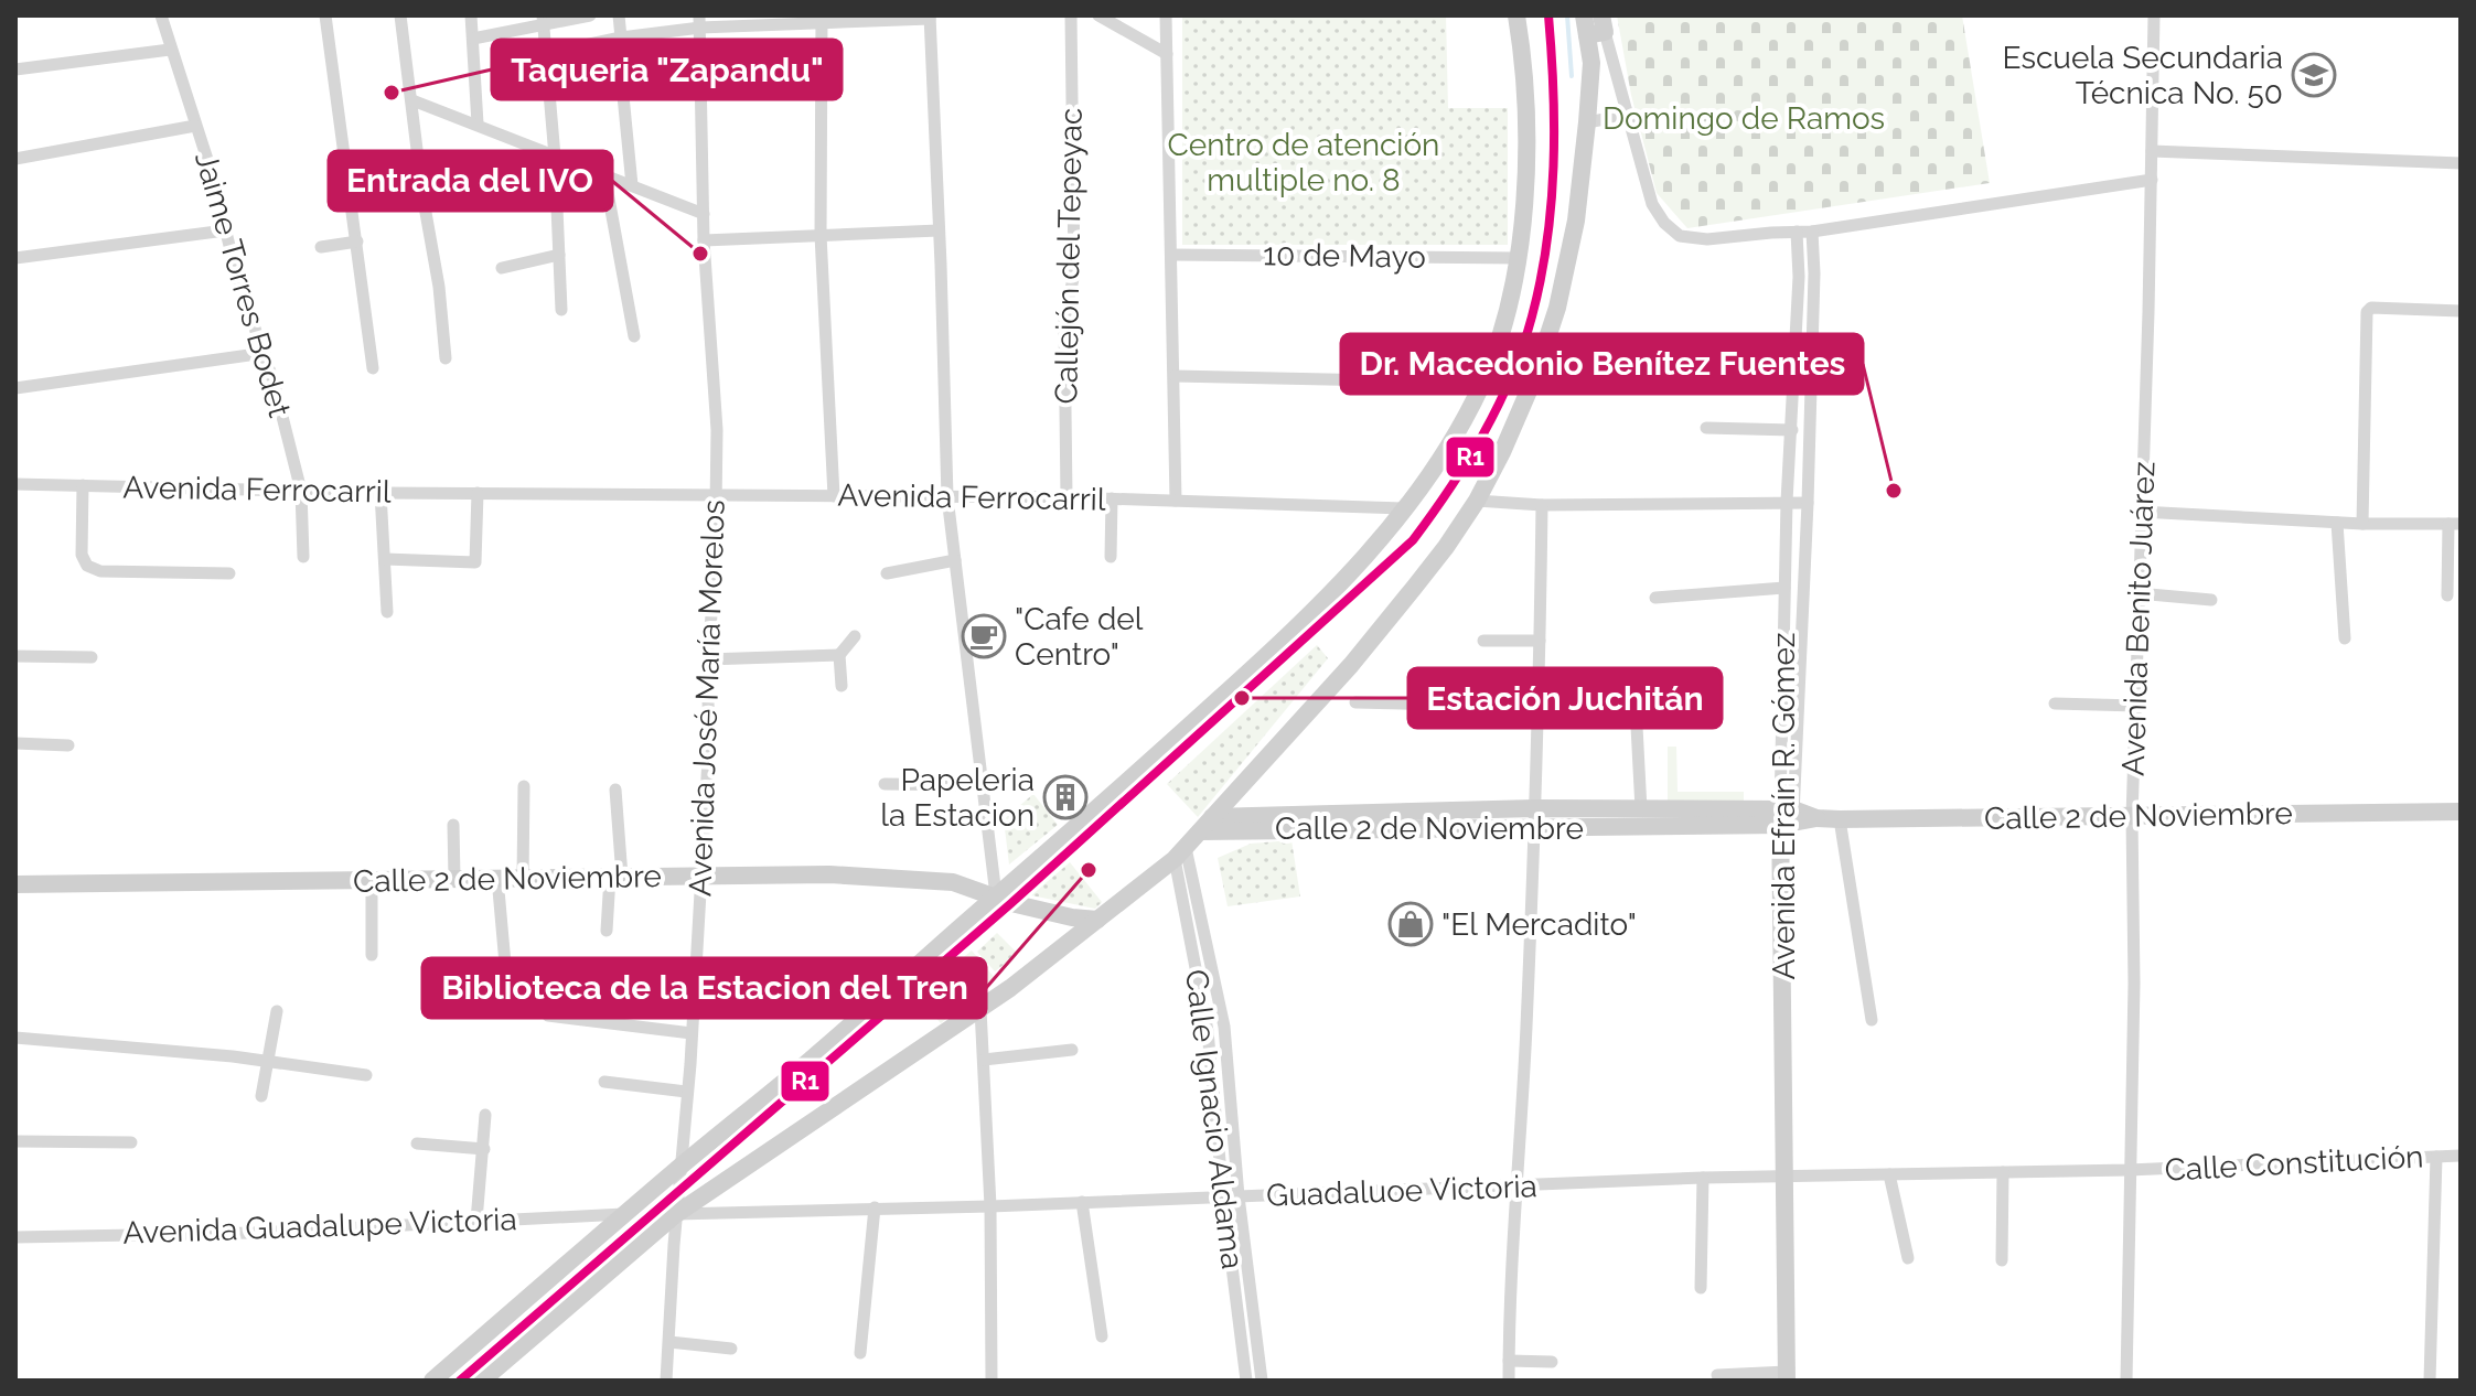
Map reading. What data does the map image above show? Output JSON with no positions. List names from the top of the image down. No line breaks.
{"streets":{"street":["Callejón del Tepeyac","10 de Mayo","Jaime Torres Bodet","Avenida Ferrocarril","Avenida Benito Juárez","Avenida José María Morelos","Avenida Efraín R. Gómez","Calle 2 de Noviembre","Calle Ignacio Aldama","Calle Constitución","Guadaluoe Victoria","Avenida Guadalupe Victoria"]},"crossings":[["Callejón del Tepeyac","Avenida Ferrocarril"],["Jaime Torres Bodet","Avenida Ferrocarril"],["Avenida Ferrocarril","Avenida José María Morelos"],["Avenida Benito Juárez","Calle 2 de Noviembre"],["Avenida Benito Juárez","Calle Constitución"],["Avenida Benito Juárez","Guadaluoe Victoria"],["Avenida José María Morelos","Calle 2 de Noviembre"],["Avenida José María Morelos","Guadaluoe Victoria"],["Avenida Efraín R. Gómez","Calle 2 de Noviembre"],["Avenida Efraín R. Gómez","Guadaluoe Victoria"],["Calle Ignacio Aldama","Guadaluoe Victoria"],["Calle Constitución","Guadaluoe Victoria"]],"parks":["Domingo de Ramos","Centro de atención multiple no. 8"],"places":{"school or university":["Escuela Secundaria Técnica No. 50"],"other":["Taqueria \"Zapandu\"","Entrada del IVO","Dr. Macedonio Benítez Fuentes","Estación Juchitán","Biblioteca de la Estacion del Tren"],"cafe":["\"Cafe del Centro\""],"building":["Papeleria la Estacion"],"shop":["\"El Mercadito\""]},"lines":["transit line R1"]}
